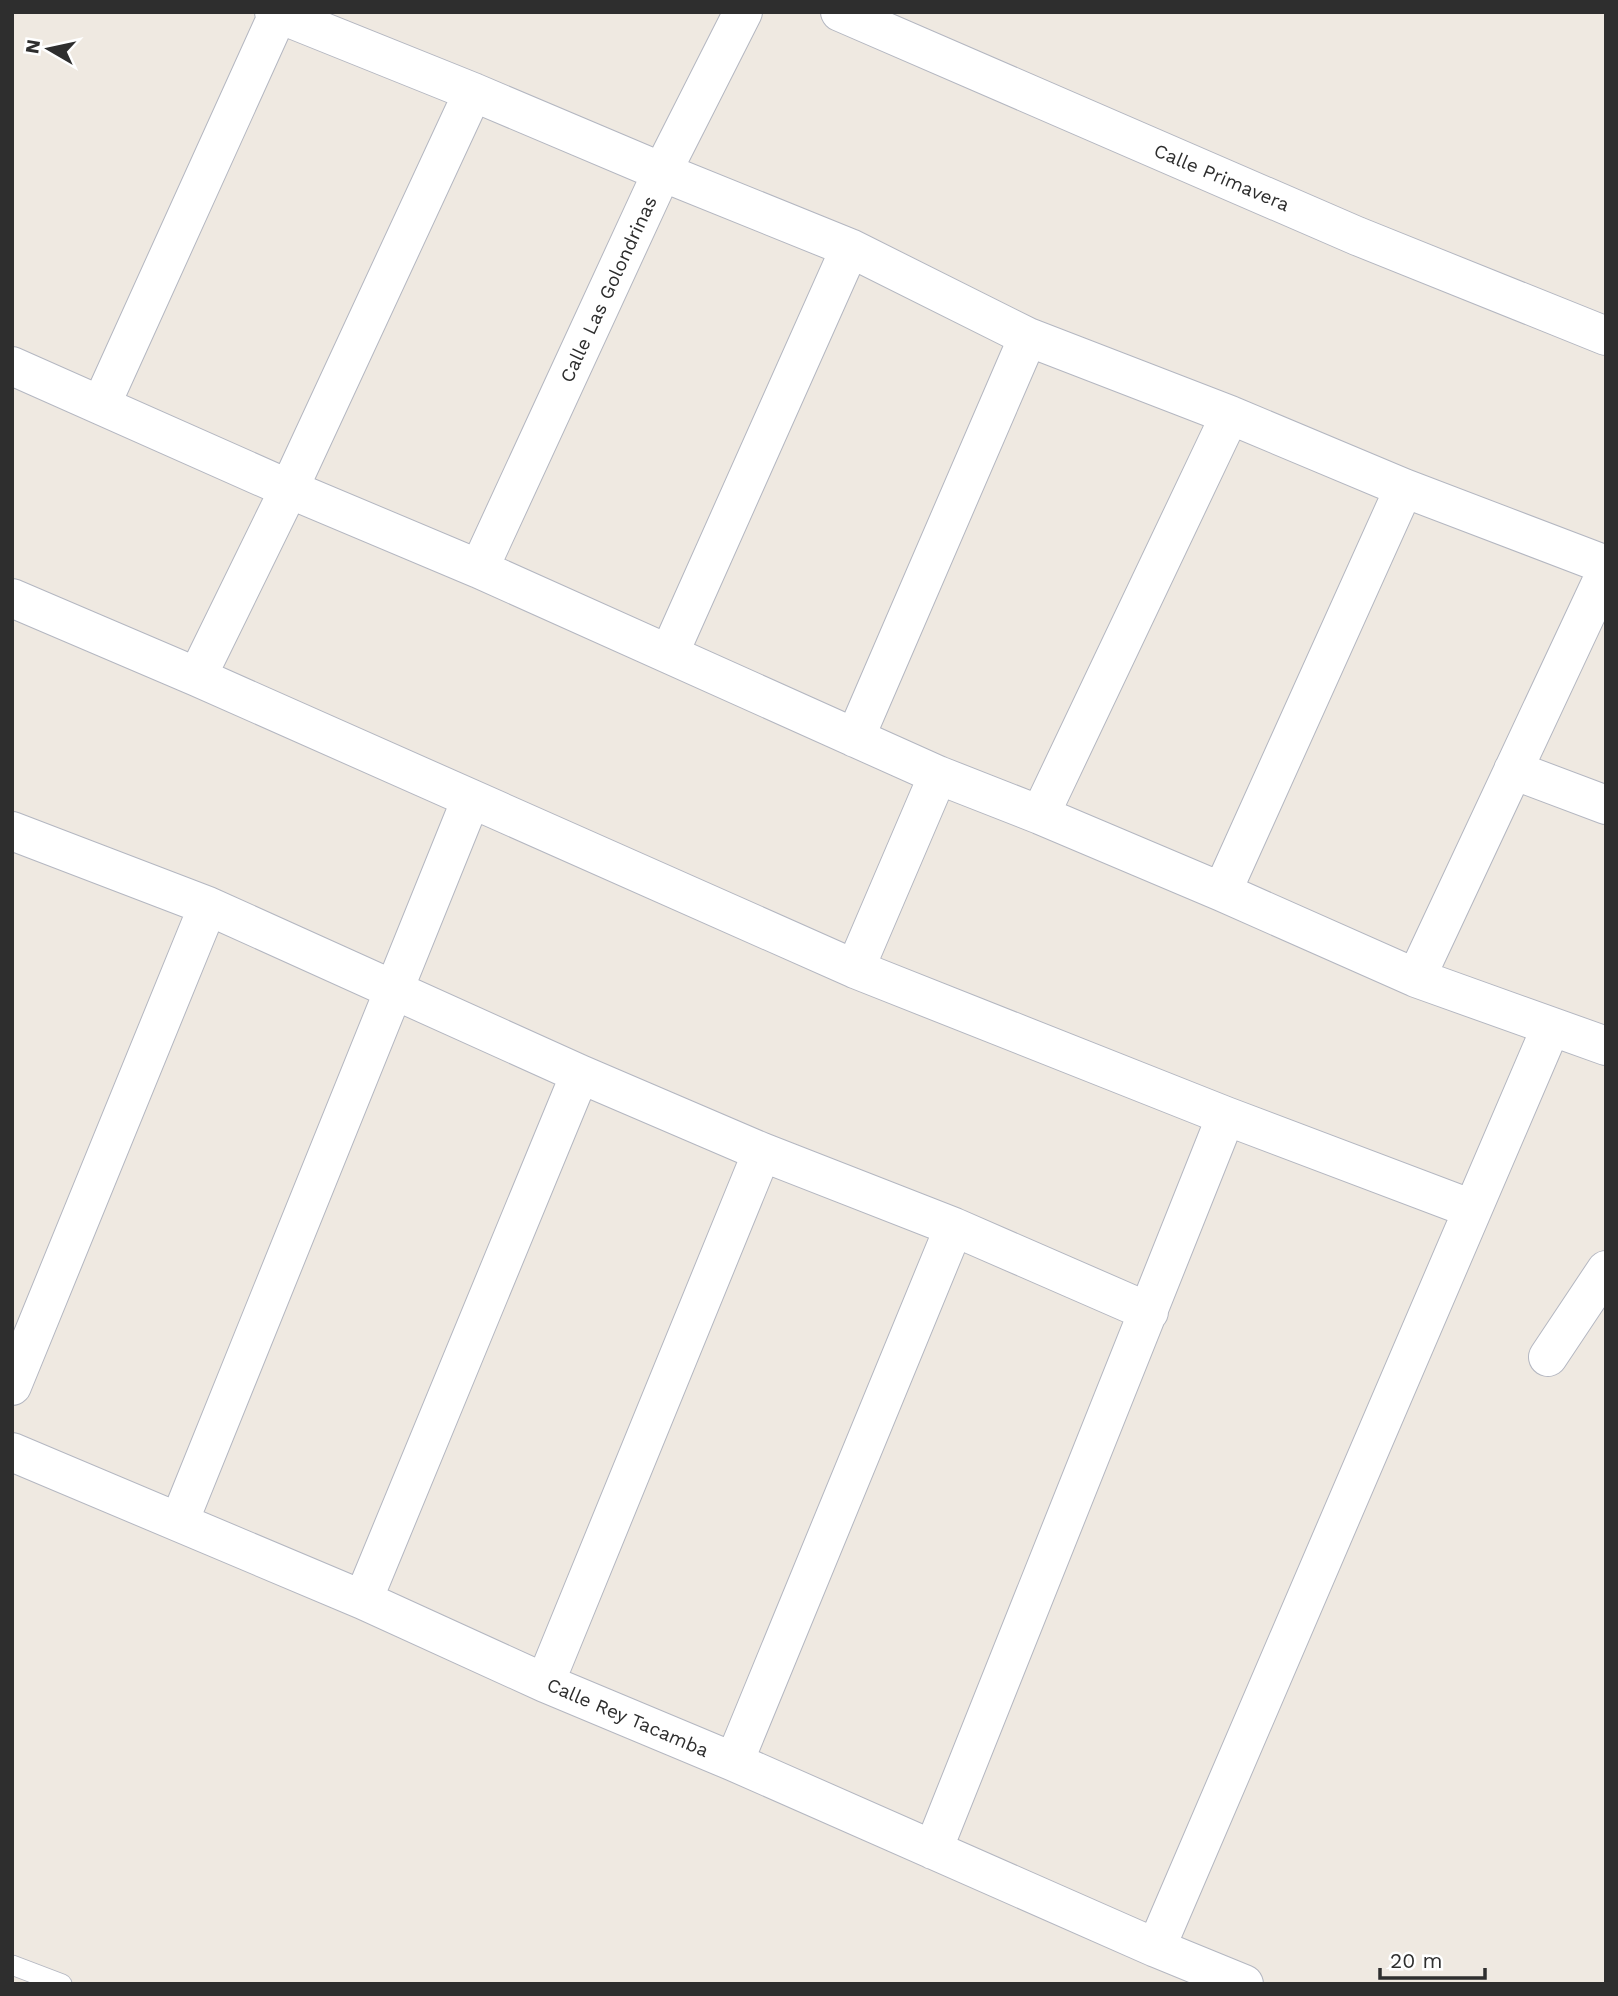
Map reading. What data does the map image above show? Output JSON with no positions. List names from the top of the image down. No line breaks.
{"streets":{"street":["Calle Primavera","Calle Las Golondrinas","Calle Rey Tacamba"]},"scale_bar":"20 m","north":"left"}
